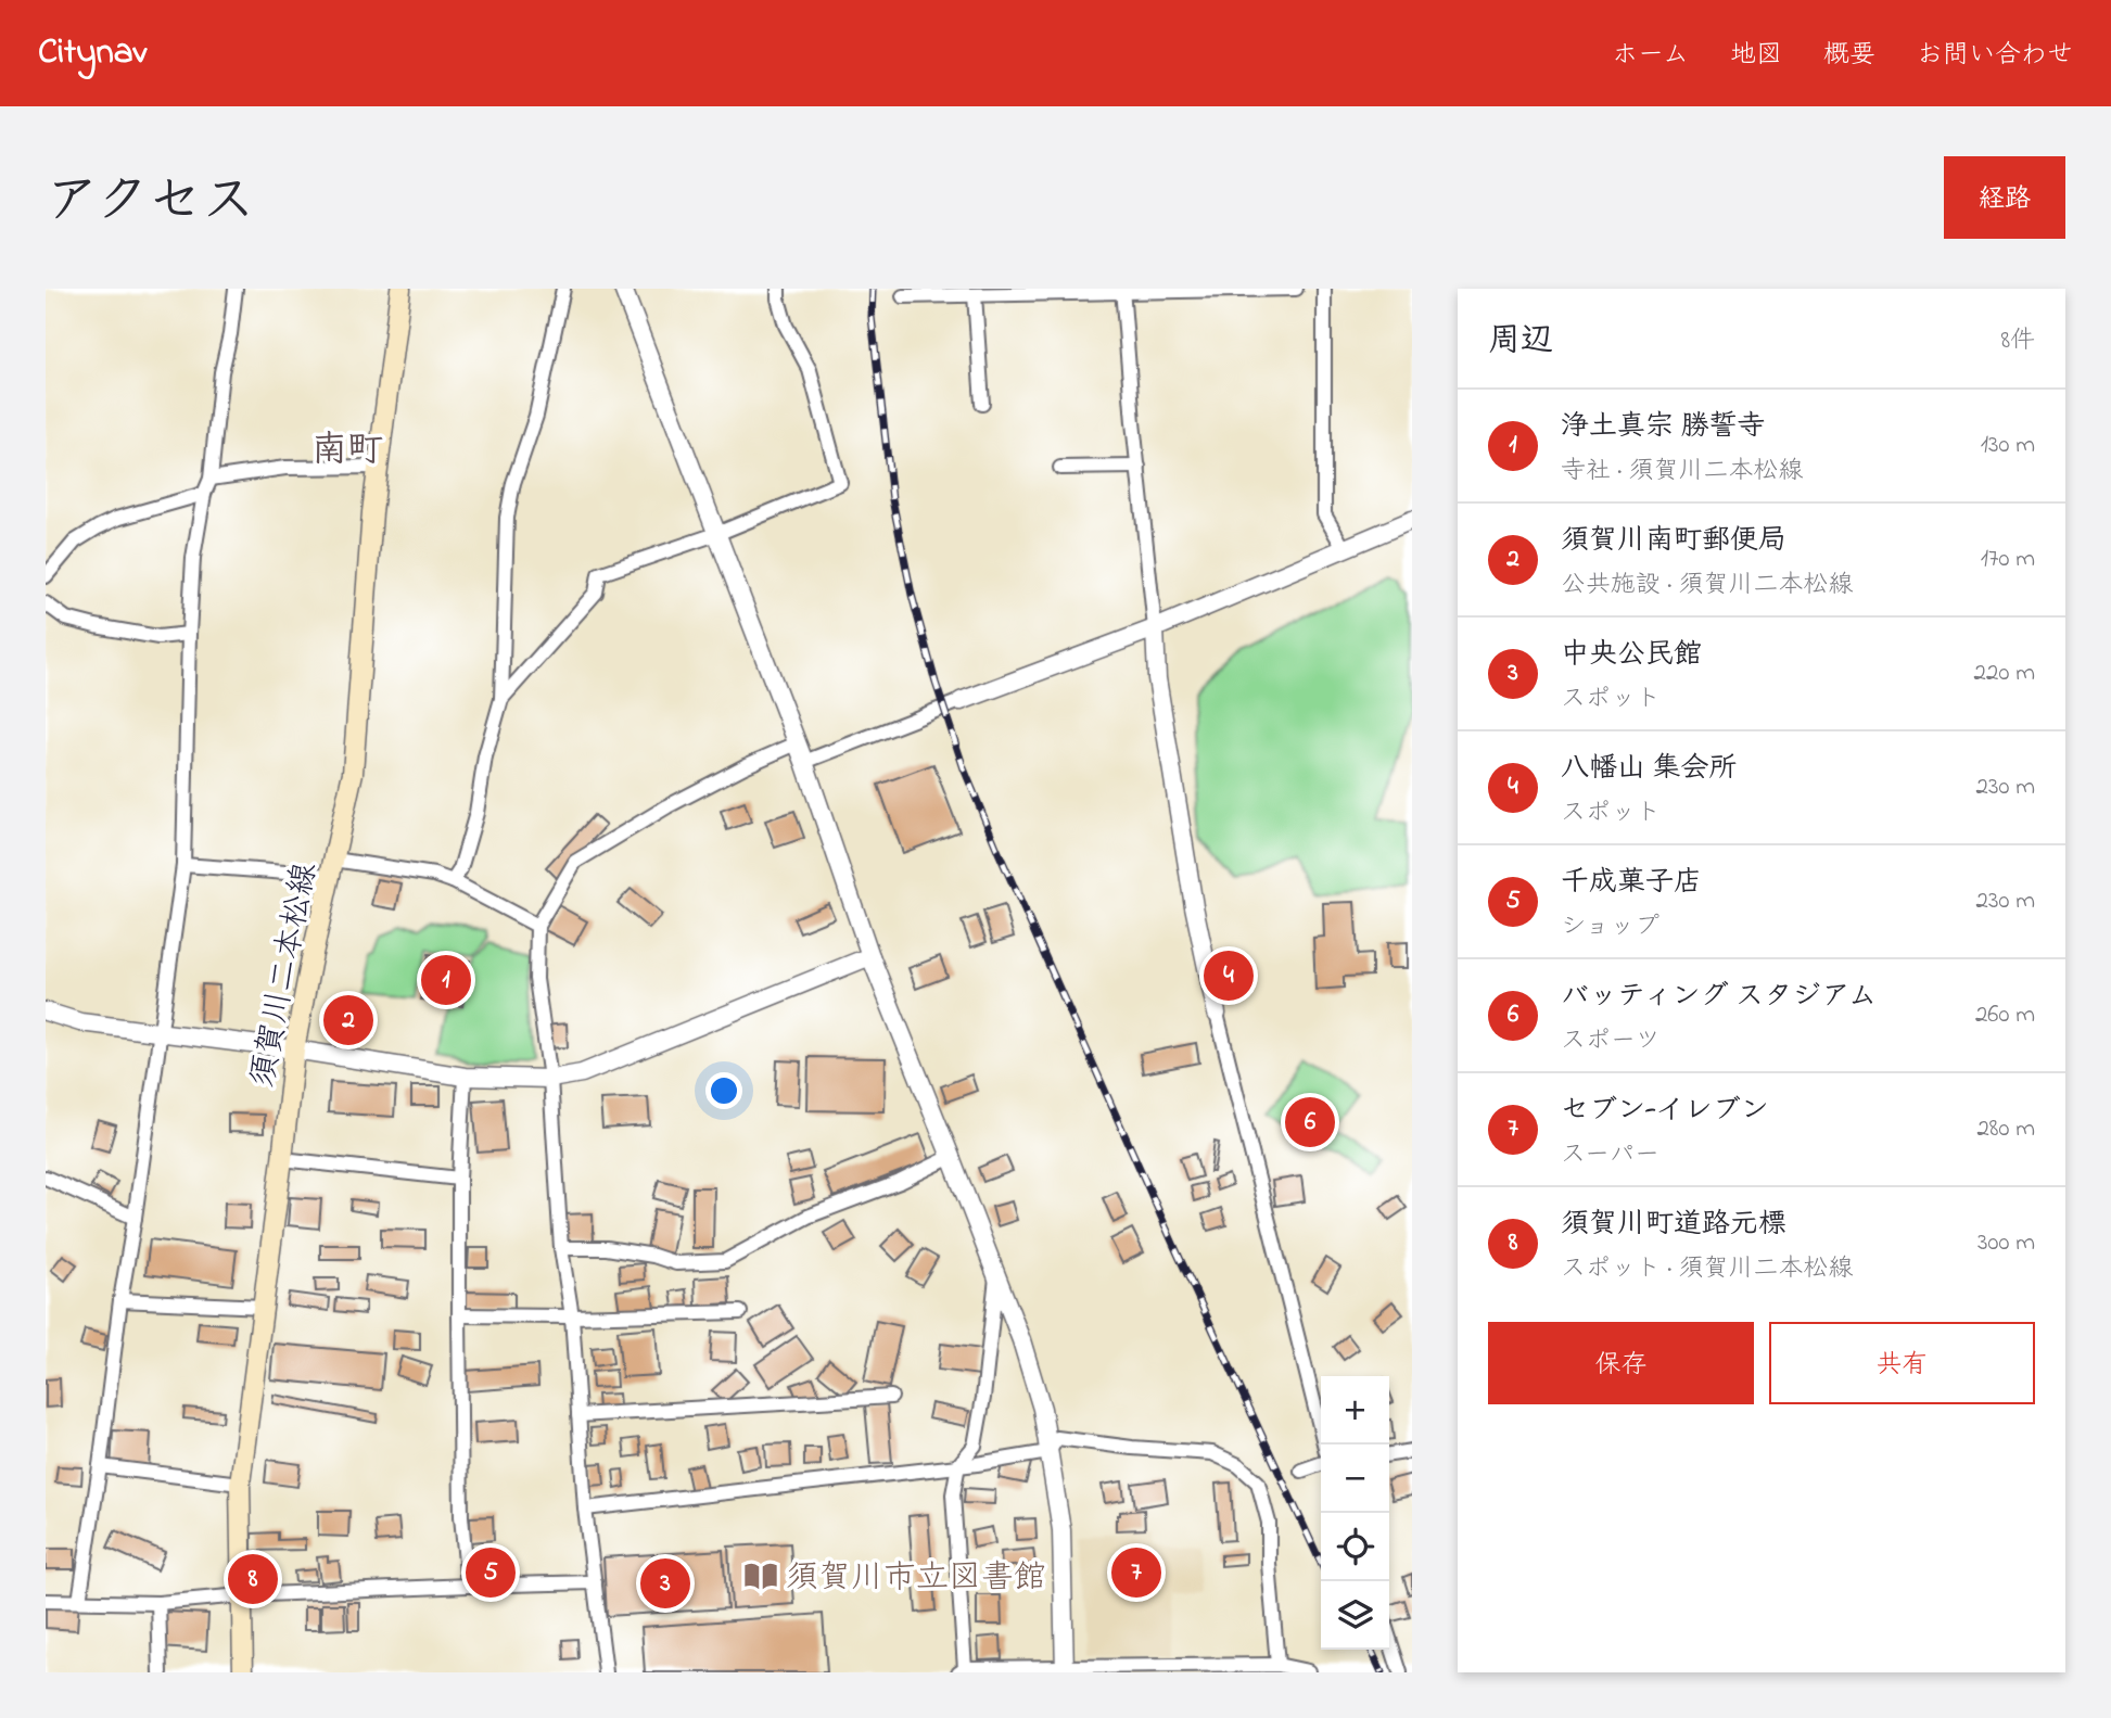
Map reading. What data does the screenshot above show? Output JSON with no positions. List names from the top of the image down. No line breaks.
{"streets":{"main road":["須賀川二本松線"]},"districts":["南町"],"places":{"library":["須賀川市立図書館"]},"page":{"header":"Citynav","nav":["ホーム","地図","概要","お問い合わせ"],"title":"アクセス","buttons":["経路",["保存","共有"]],"heading":["周辺","8件"],"list":[{"mark":"1","name":"浄土真宗 勝誓寺","note":"寺社 · 須賀川二本松線","value":"130 m"},{"mark":"2","name":"須賀川南町郵便局","note":"公共施設 · 須賀川二本松線","value":"170 m"},{"mark":"3","name":"中央公民館","note":"スポット","value":"220 m"},{"mark":"4","name":"八幡山 集会所","note":"スポット","value":"230 m"},{"mark":"5","name":"千成菓子店","note":"ショップ","value":"230 m"},{"mark":"6","name":"バッティング スタジアム","note":"スポーツ","value":"260 m"},{"mark":"7","name":"セブン-イレブン","note":"スーパー","value":"280 m"},{"mark":"8","name":"須賀川町道路元標","note":"スポット · 須賀川二本松線","value":"300 m"}],"pins":["4","1","2","6","5","7","8","3"],"map_buttons":["+","−"]}}
